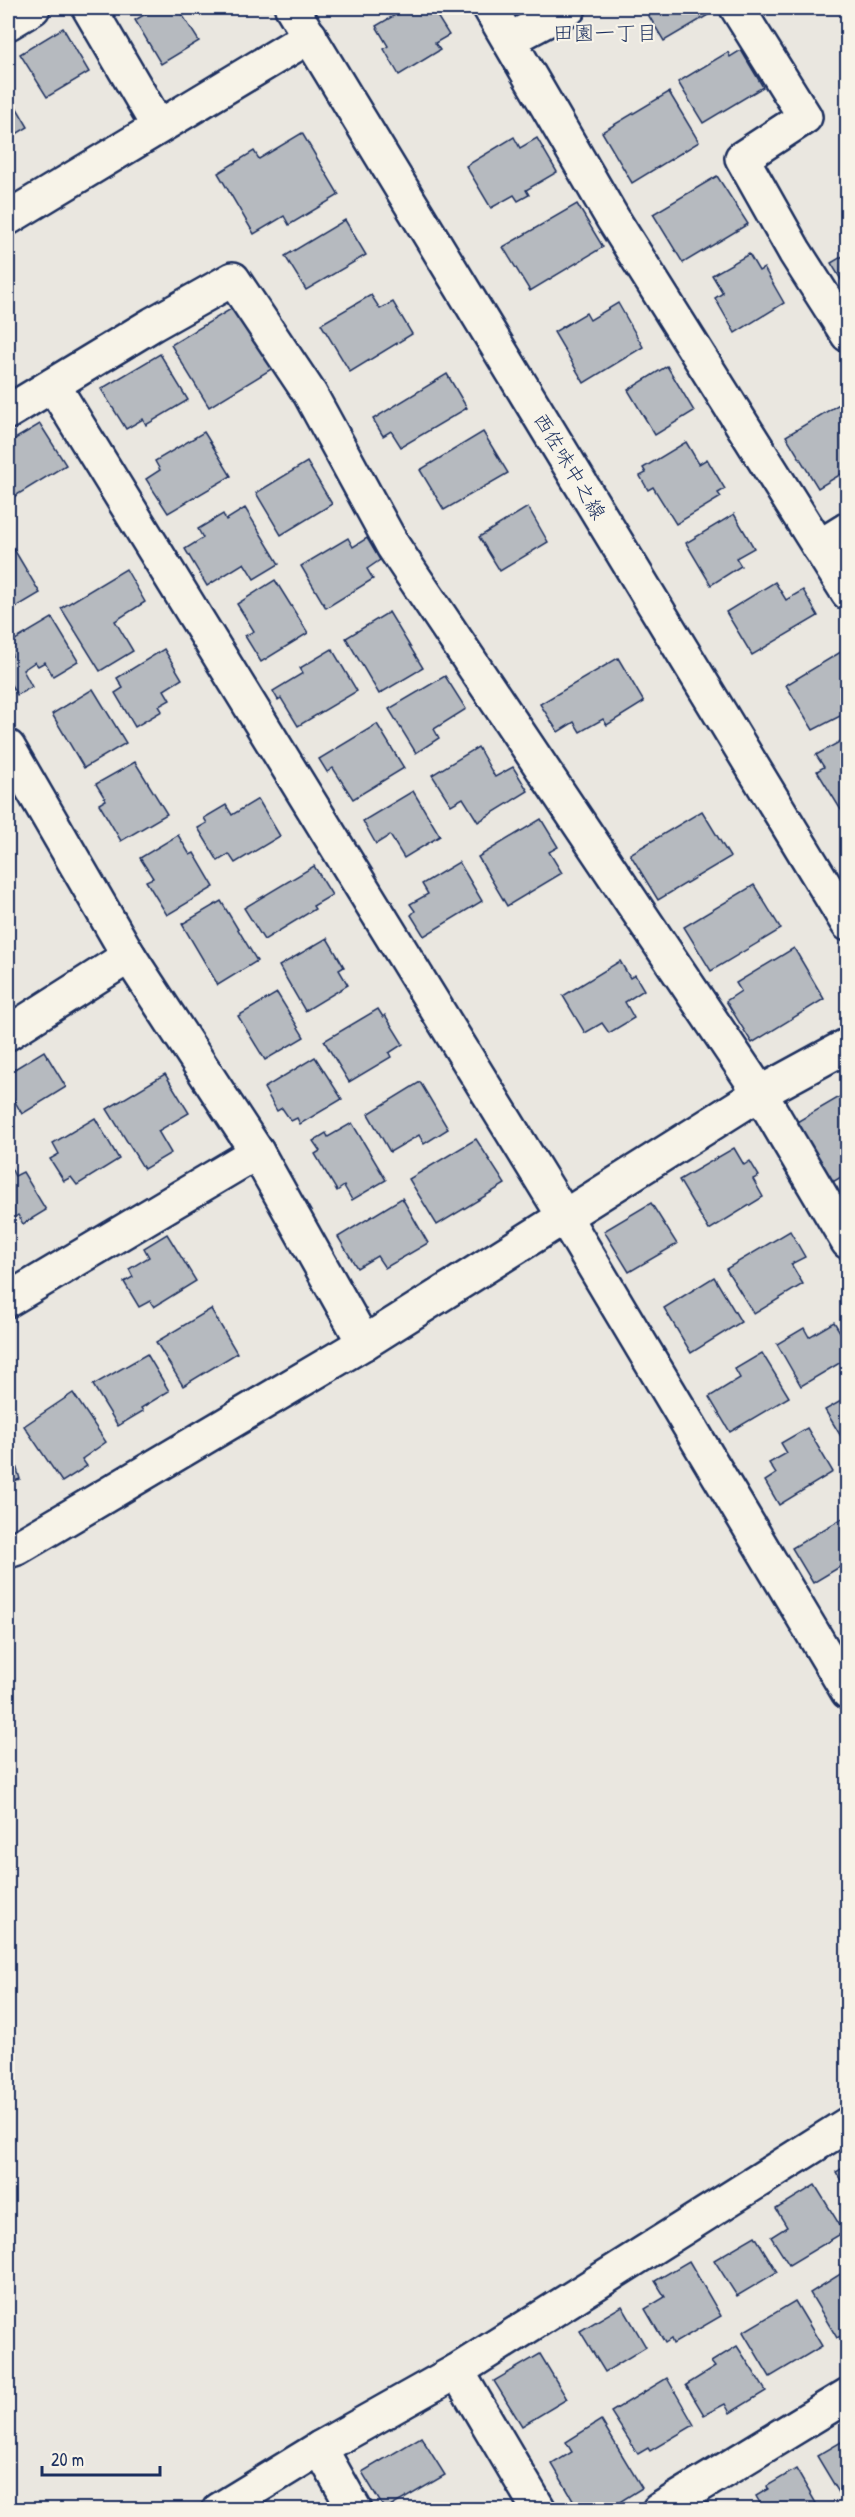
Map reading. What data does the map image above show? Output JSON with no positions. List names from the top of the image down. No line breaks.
{"streets":{"street":["西佐味中之線"]},"districts":["田園一丁目"],"scale_bar":"20 m"}
